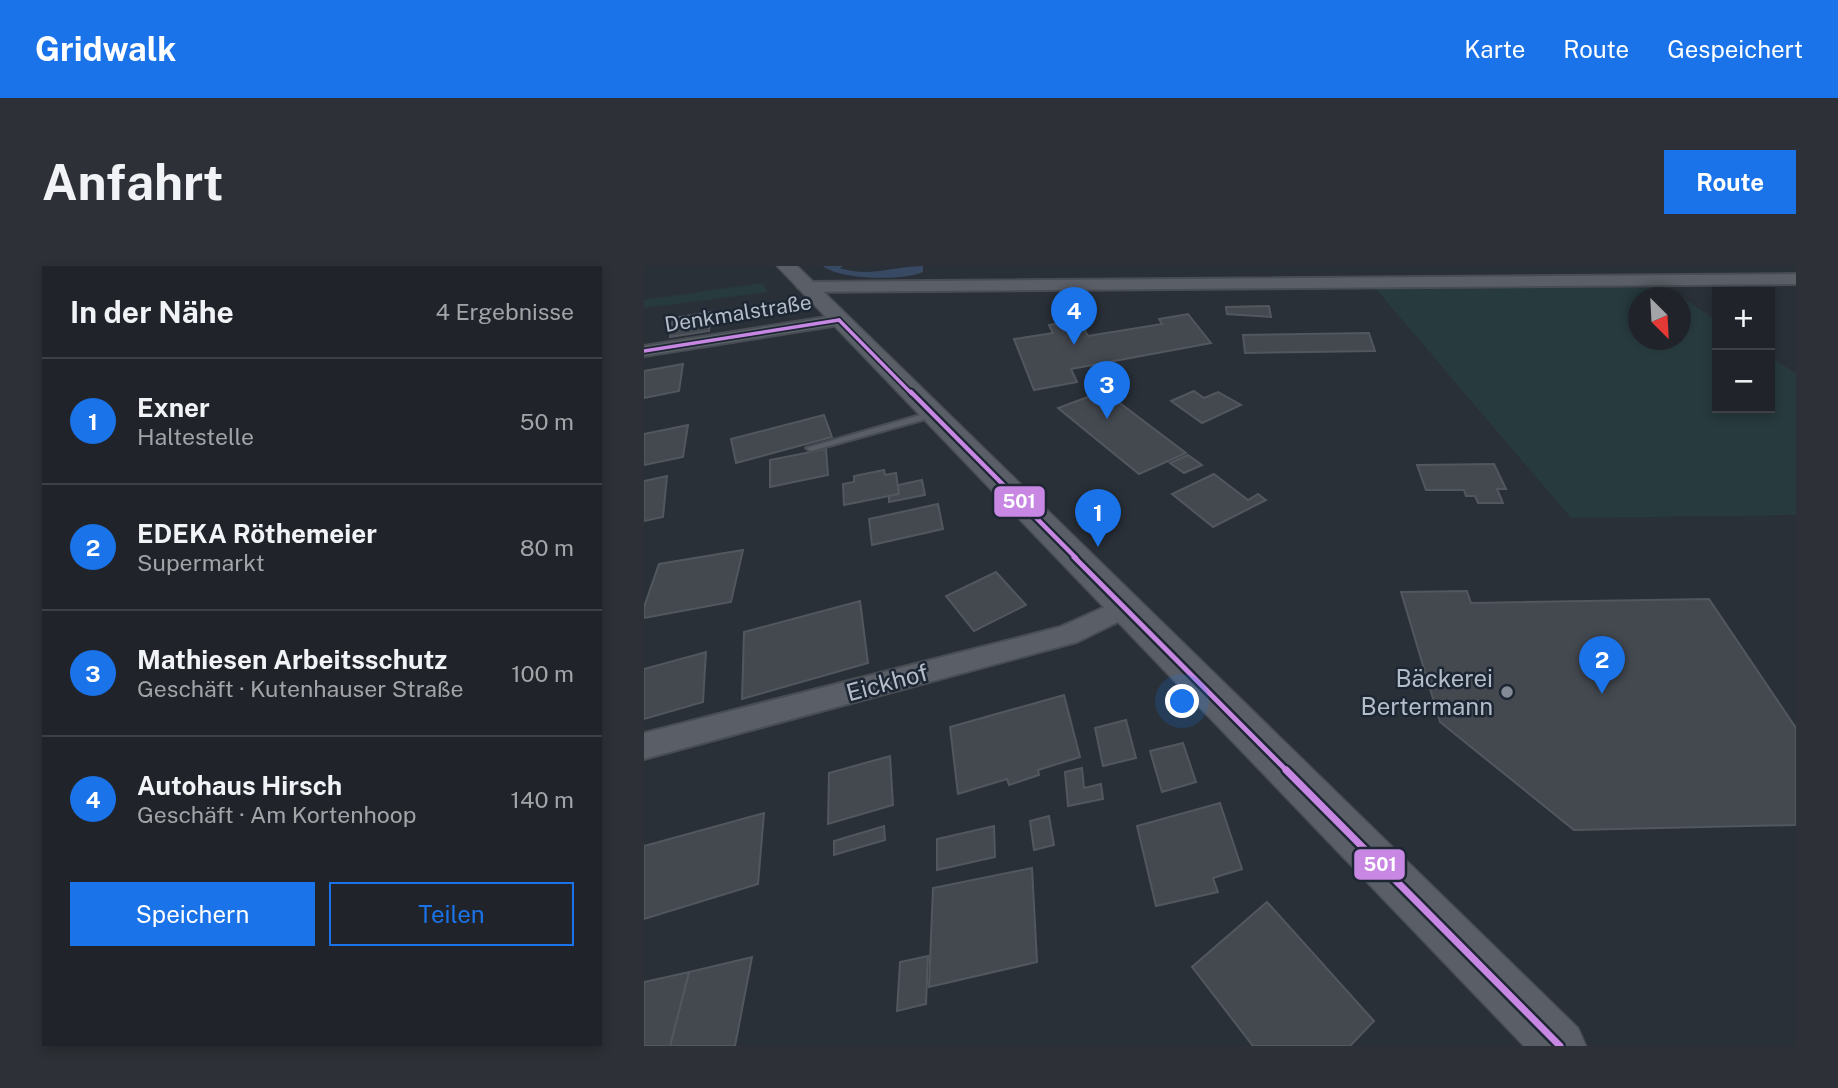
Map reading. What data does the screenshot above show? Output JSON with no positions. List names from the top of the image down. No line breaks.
{"streets":{"street":["Denkmalstraße","Eickhof"]},"places":["Bäckerei Bertermann"],"lines":["transit line 501"],"north":"bottom right","page":{"header":"Gridwalk","nav":["Karte","Route","Gespeichert"],"buttons":["Route",["Speichern","Teilen"]],"title":"Anfahrt","heading":["In der Nähe","4 Ergebnisse"],"map_buttons":["+","−"],"pins":["4","3","1","2"],"list":[{"mark":"1","name":"Exner","note":"Haltestelle","value":"50 m"},{"mark":"2","name":"EDEKA Röthemeier","note":"Supermarkt","value":"80 m"},{"mark":"3","name":"Mathiesen Arbeitsschutz","note":"Geschäft · Kutenhauser Straße","value":"100 m"},{"mark":"4","name":"Autohaus Hirsch","note":"Geschäft · Am Kortenhoop","value":"140 m"}]}}
